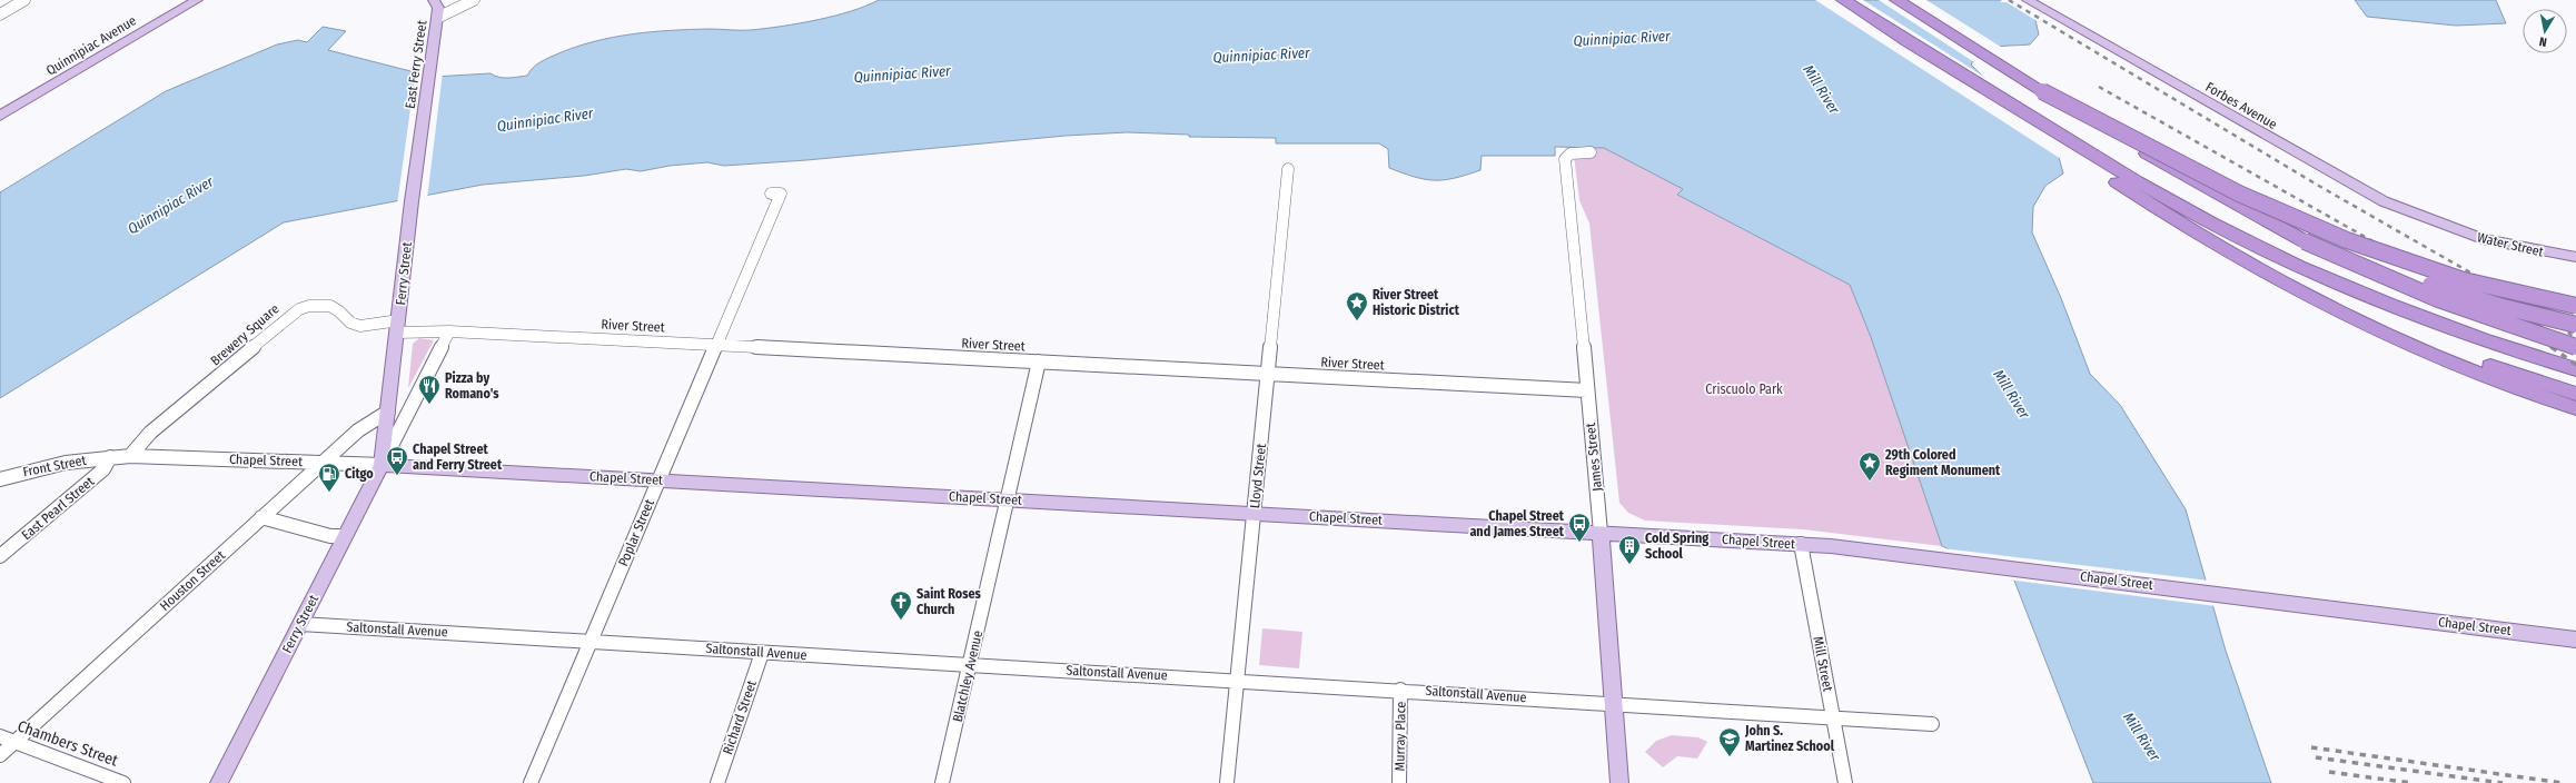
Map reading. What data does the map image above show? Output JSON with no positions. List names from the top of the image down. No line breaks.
{"streets":{"main road":["Quinnipiac Avenue","East Ferry Street","Forbes Avenue","Water Street","Ferry Street","James Street","Chapel Street"],"street":["River Street","Brewery Square","Front Street","Lloyd Street","East Pearl Street","Poplar Street","Houston Street","Saltonstall Avenue","Mill Street","Blatchley Avenue","Richard Street","Murray Place","Chambers Street"]},"crossings":[["East Ferry Street","Ferry Street"],["Forbes Avenue","Water Street"],["Ferry Street","River Street"],["Ferry Street","Brewery Square"],["Ferry Street","Chapel Street"],["Ferry Street","Houston Street"],["Ferry Street","Saltonstall Avenue"],["River Street","Brewery Square"],["River Street","James Street"],["River Street","Lloyd Street"],["River Street","Poplar Street"],["River Street","Blatchley Avenue"],["Brewery Square","Chapel Street"],["James Street","Chapel Street"],["James Street","Saltonstall Avenue"],["Chapel Street","Front Street"],["Chapel Street","Lloyd Street"],["Chapel Street","East Pearl Street"],["Chapel Street","Poplar Street"],["Chapel Street","Houston Street"],["Chapel Street","Mill Street"],["Chapel Street","Blatchley Avenue"],["Front Street","East Pearl Street"],["Lloyd Street","Saltonstall Avenue"],["Poplar Street","Saltonstall Avenue"],["Houston Street","Chambers Street"],["Saltonstall Avenue","Mill Street"],["Saltonstall Avenue","Blatchley Avenue"],["Saltonstall Avenue","Richard Street"],["Saltonstall Avenue","Murray Place"]],"water":["Quinnipiac River","Mill River"],"parks":["Criscuolo Park"],"places":{"place":["River Street Historic District","29th Colored Regiment Monument"],"restaurant":["Pizza by Romano's"],"bus stop":["Chapel Street and Ferry Street","Chapel Street and James Street"],"fuel station":["Citgo"],"building":["Cold Spring School"],"church":["Saint Roses Church"],"school or university":["John S. Martinez School"]},"north":"bottom"}
